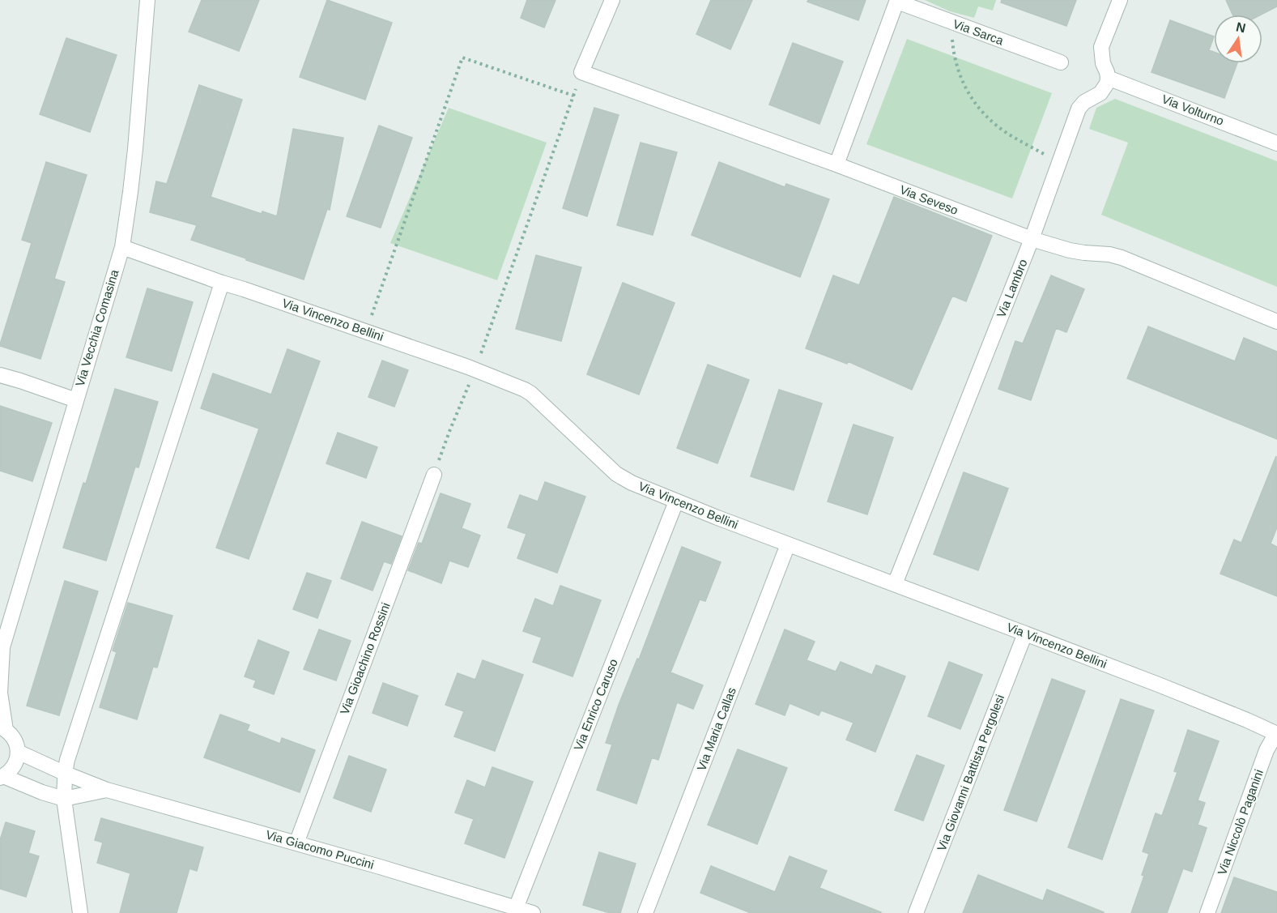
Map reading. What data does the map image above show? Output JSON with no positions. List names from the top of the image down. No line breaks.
{"streets":{"street":["Via Sarca","Via Volturno","Via Seveso","Via Lambro","Via Vincenzo Bellini","Via Vecchia Comasina","Via Gioachino Rossini","Via Enrico Caruso","Via Maria Callas","Via Giovanni Battista Pergolesi","Via Niccolò Paganini","Via Giacomo Puccini"]},"crossings":[["Via Sarca","Via Seveso"],["Via Volturno","Via Lambro"],["Via Seveso","Via Lambro"],["Via Lambro","Via Vincenzo Bellini"],["Via Vincenzo Bellini","Via Vecchia Comasina"],["Via Vincenzo Bellini","Via Enrico Caruso"],["Via Vincenzo Bellini","Via Maria Callas"],["Via Vincenzo Bellini","Via Giovanni Battista Pergolesi"],["Via Vincenzo Bellini","Via Niccolò Paganini"],["Via Gioachino Rossini","Via Giacomo Puccini"],["Via Enrico Caruso","Via Giacomo Puccini"]],"north":"top"}
